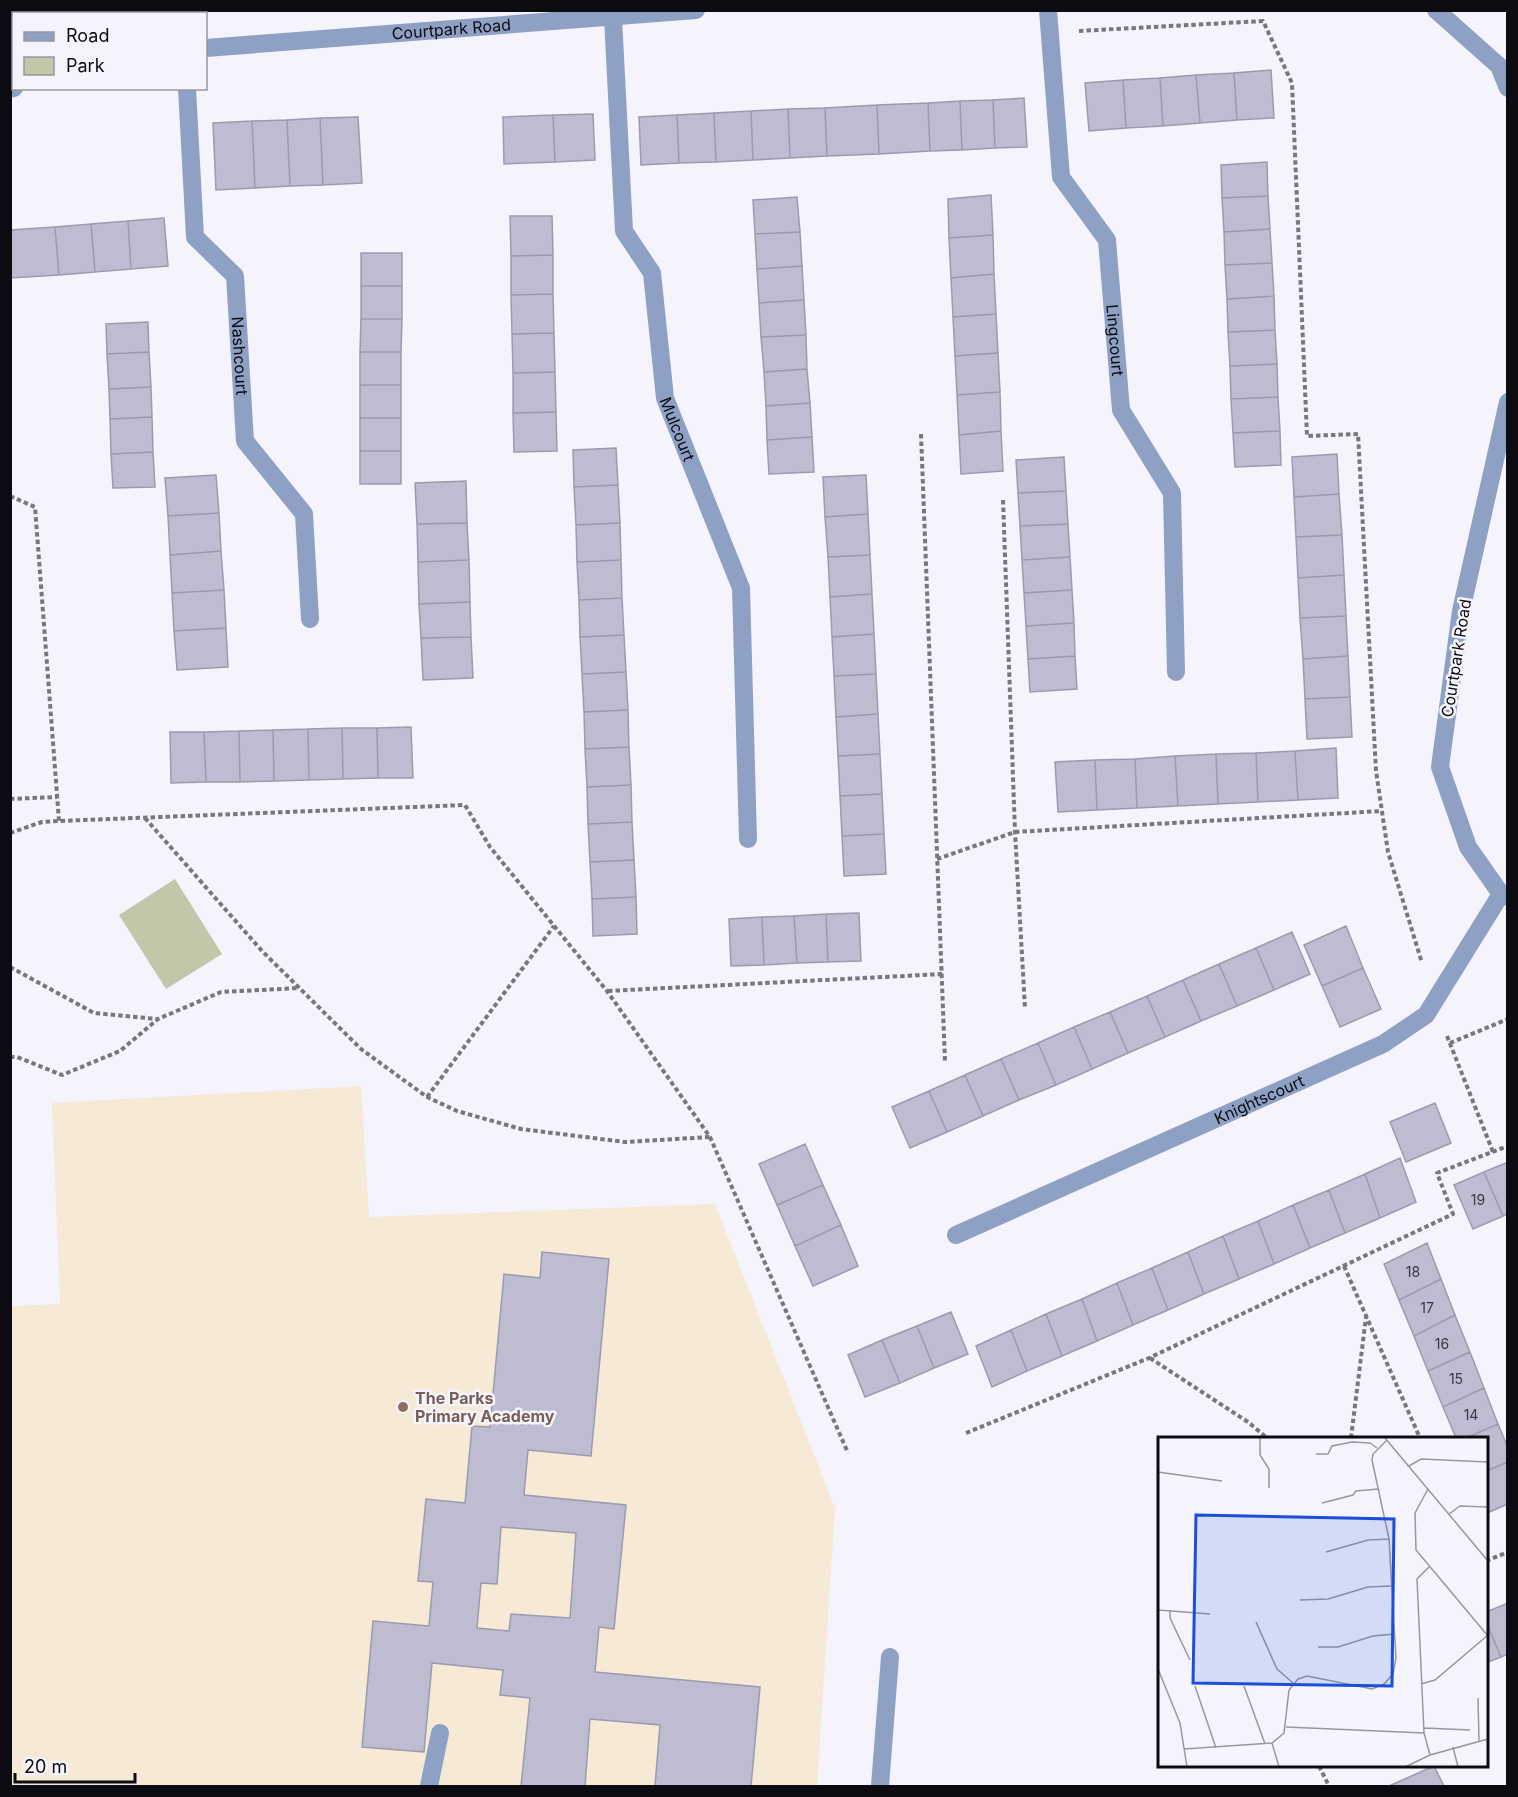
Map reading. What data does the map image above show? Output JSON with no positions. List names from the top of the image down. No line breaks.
{"streets":{"street":["Courtpark Road","Lingcourt","Nashcourt","Mulcourt","Knightscourt"]},"crossings":[["Courtpark Road","Mulcourt"],["Courtpark Road","Knightscourt"]],"places":["The Parks Primary Academy"],"house_numbers":["19","18","17","16","15","14"],"legend":["Road","Park"],"scale_bar":"20 m"}
